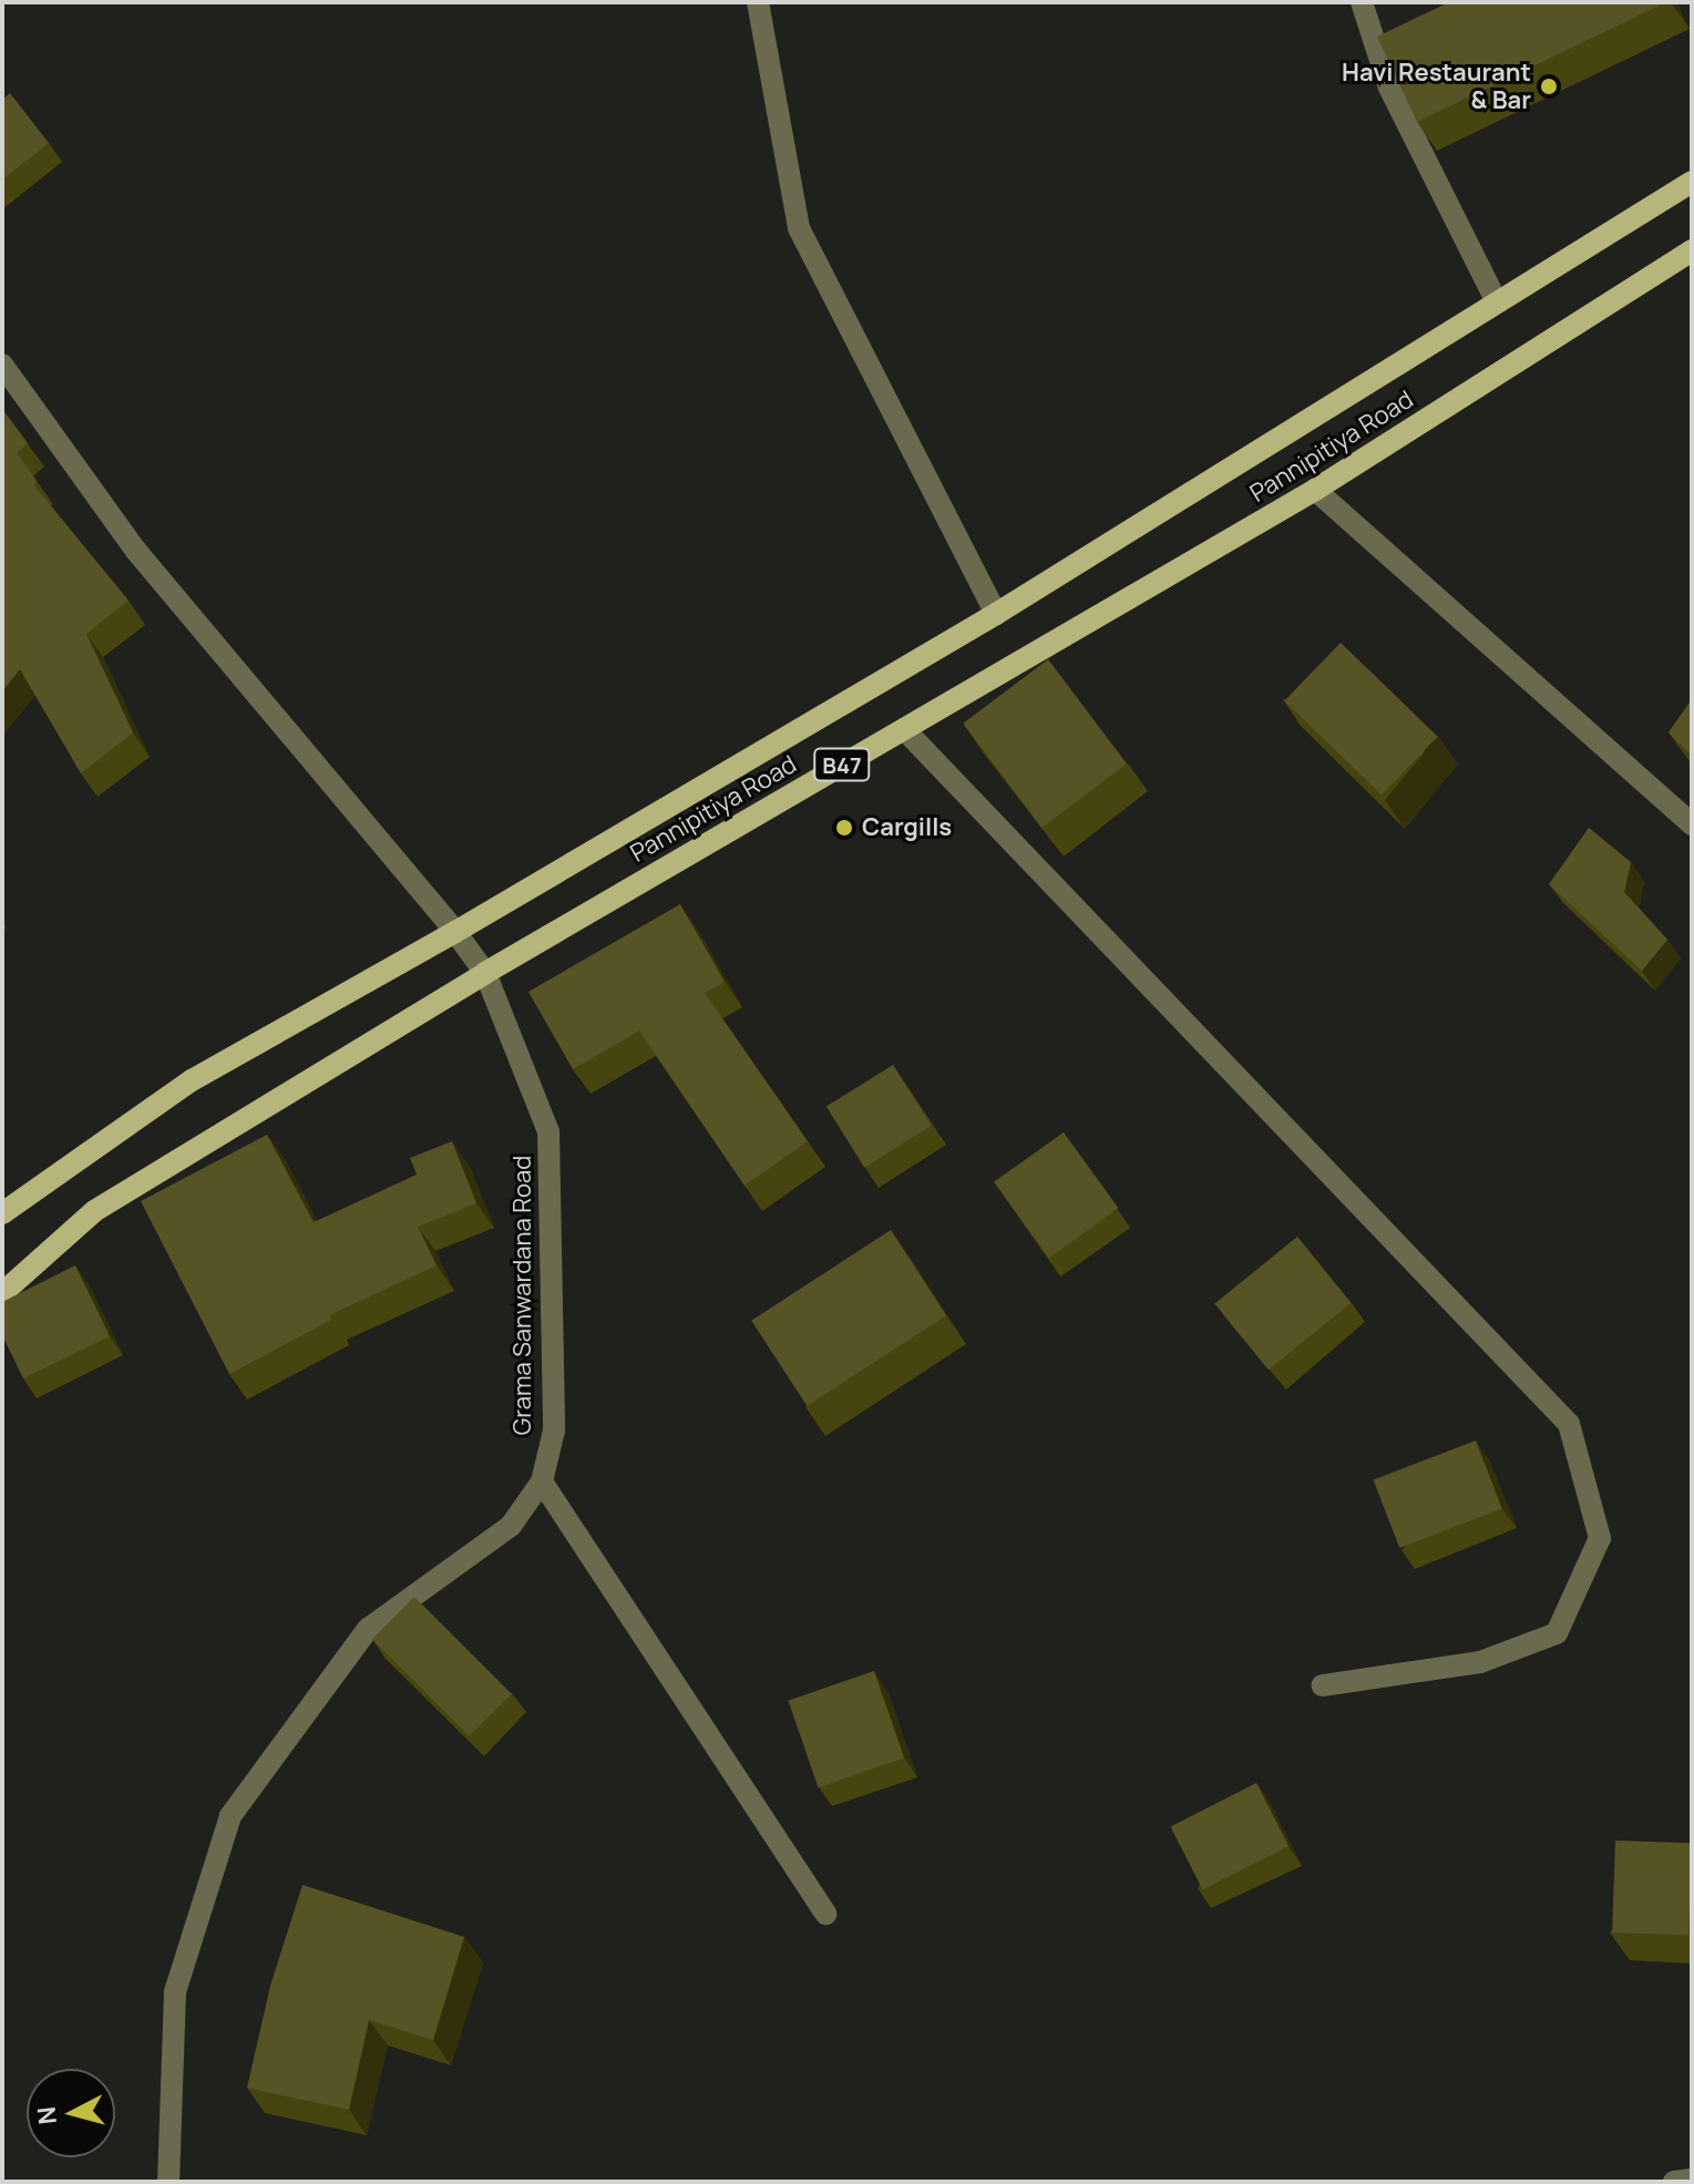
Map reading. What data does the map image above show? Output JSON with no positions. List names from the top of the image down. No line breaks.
{"streets":{"main road":["Pannipitiya Road","B47"],"street":["Grama Sanwardana Road"]},"crossings":[["Pannipitiya Road","Grama Sanwardana Road"]],"places":["Havi Restaurant & Bar","Cargills"],"north":"left"}
